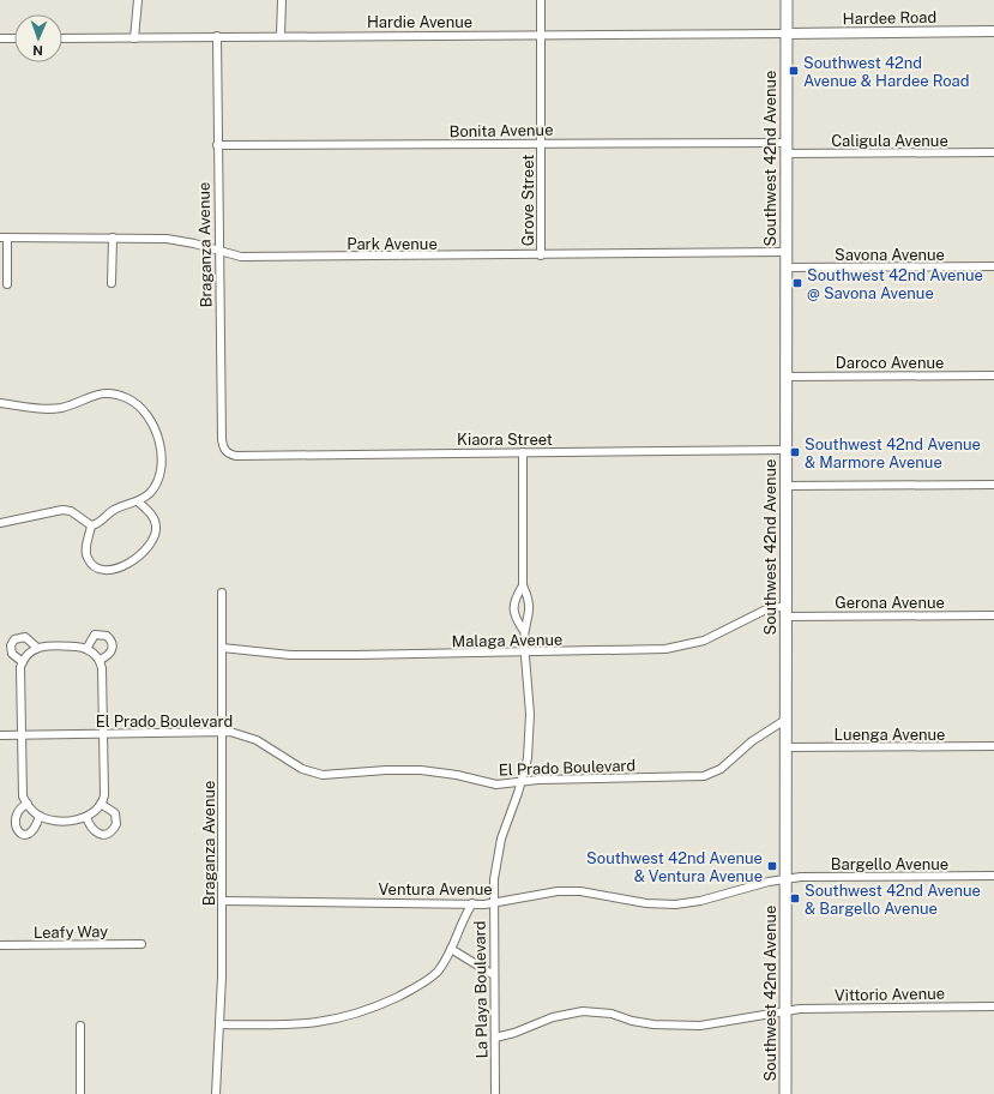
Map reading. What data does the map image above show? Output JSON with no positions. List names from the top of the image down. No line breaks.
{"streets":{"main road":["Southwest 42nd Avenue"],"street":["Hardee Road","Hardie Avenue","Bonita Avenue","Caligula Avenue","Grove Street","Park Avenue","Braganza Avenue","Savona Avenue","Daroco Avenue","Kiaora Street","Gerona Avenue","Malaga Avenue","El Prado Boulevard","Luenga Avenue","Bargello Avenue","Ventura Avenue","Leafy Way","La Playa Boulevard","Vittorio Avenue"]},"crossings":[["Hardee Road","Hardie Avenue"],["Hardee Road","Southwest 42nd Avenue"],["Hardie Avenue","Southwest 42nd Avenue"],["Hardie Avenue","Grove Street"],["Hardie Avenue","Braganza Avenue"],["Bonita Avenue","Southwest 42nd Avenue"],["Bonita Avenue","Grove Street"],["Bonita Avenue","Braganza Avenue"],["Caligula Avenue","Southwest 42nd Avenue"],["Southwest 42nd Avenue","Park Avenue"],["Southwest 42nd Avenue","Savona Avenue"],["Southwest 42nd Avenue","Daroco Avenue"],["Southwest 42nd Avenue","Kiaora Street"],["Southwest 42nd Avenue","Gerona Avenue"],["Southwest 42nd Avenue","Malaga Avenue"],["Southwest 42nd Avenue","El Prado Boulevard"],["Southwest 42nd Avenue","Luenga Avenue"],["Southwest 42nd Avenue","Bargello Avenue"],["Southwest 42nd Avenue","Ventura Avenue"],["Southwest 42nd Avenue","Vittorio Avenue"],["Grove Street","Park Avenue"],["Park Avenue","Braganza Avenue"],["Braganza Avenue","Kiaora Street"],["Braganza Avenue","Malaga Avenue"],["Braganza Avenue","El Prado Boulevard"],["Braganza Avenue","Ventura Avenue"],["Kiaora Street","La Playa Boulevard"],["Gerona Avenue","Malaga Avenue"],["Malaga Avenue","La Playa Boulevard"],["El Prado Boulevard","La Playa Boulevard"],["Bargello Avenue","Ventura Avenue"],["Ventura Avenue","La Playa Boulevard"],["La Playa Boulevard","Vittorio Avenue"]],"places":{"transit":["Southwest 42nd Avenue & Hardee Road","Southwest 42nd Avenue @ Savona Avenue","Southwest 42nd Avenue & Marmore Avenue","Southwest 42nd Avenue & Ventura Avenue","Southwest 42nd Avenue & Bargello Avenue"]},"north":"bottom"}
